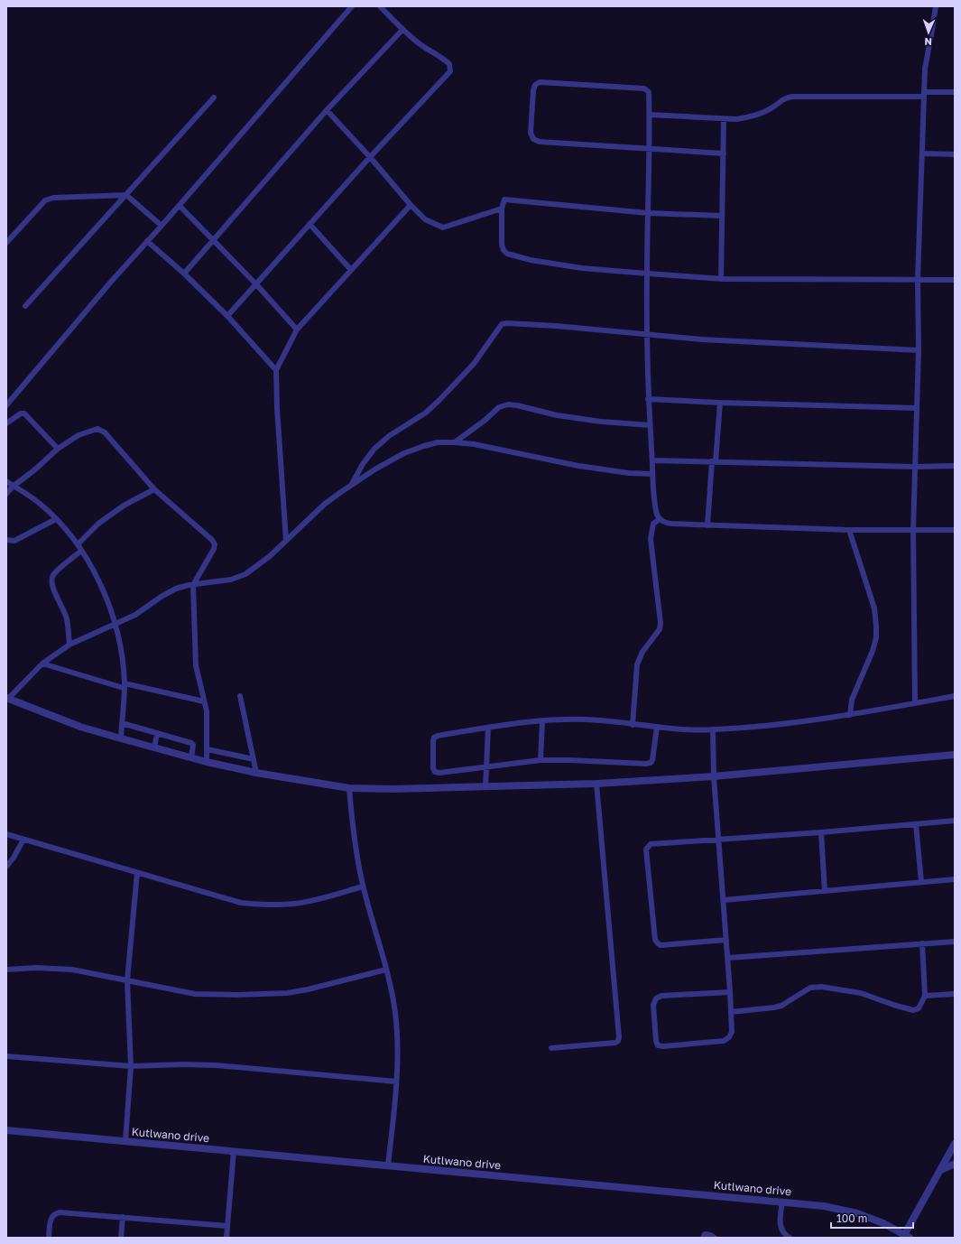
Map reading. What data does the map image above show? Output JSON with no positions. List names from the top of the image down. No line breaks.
{"streets":{"street":["Kutlwano drive"]},"scale_bar":"100 m","north":"bottom"}
